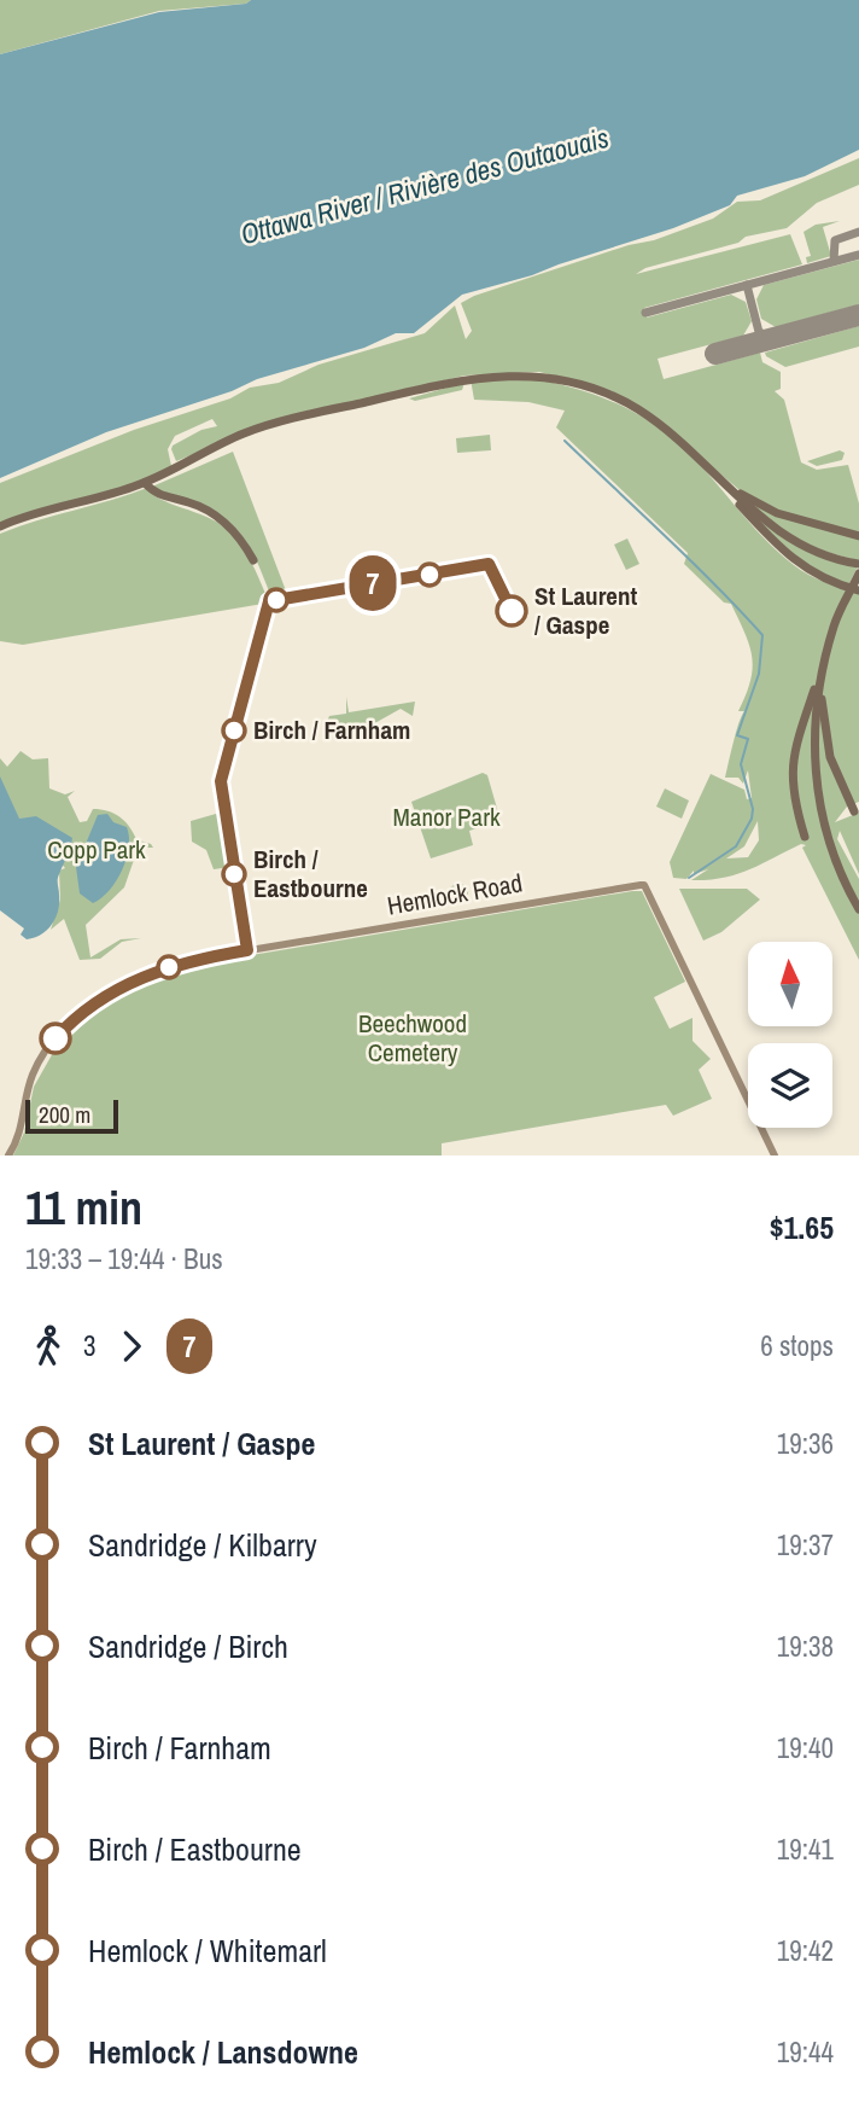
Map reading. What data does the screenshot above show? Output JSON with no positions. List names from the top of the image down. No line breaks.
{"streets":{"main road":["Hemlock Road"]},"water":["Ottawa River / Rivière des Outaouais"],"parks":["Manor Park","Copp Park","Beechwood Cemetery"],"places":["St Laurent / Gaspe","Birch / Farnham","Birch / Eastbourne"],"lines":["bus line 7"],"scale_bar":"200 m","north":"top","page":{"on_map":"7","scale":"200 m","heading":["11 min","19:33 – 19:44 · Bus","$1.65"],"legs":["3","7","6 stops"],"list":[{"name":"St Laurent / Gaspe","value":"19:36"},{"name":"Sandridge / Kilbarry","value":"19:37"},{"name":"Sandridge / Birch","value":"19:38"},{"name":"Birch / Farnham","value":"19:40"},{"name":"Birch / Eastbourne","value":"19:41"},{"name":"Hemlock / Whitemarl","value":"19:42"},{"name":"Hemlock / Lansdowne","value":"19:44"}]}}
